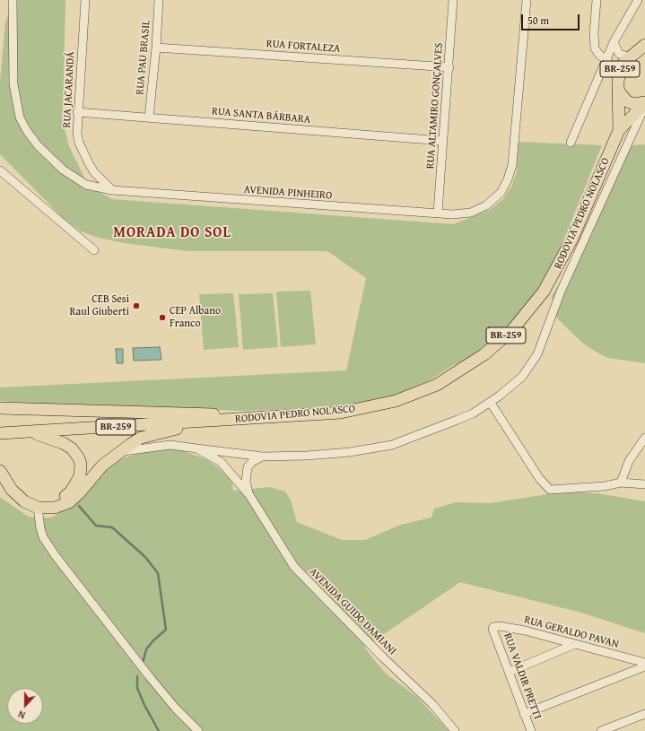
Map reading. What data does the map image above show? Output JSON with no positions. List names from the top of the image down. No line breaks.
{"streets":{"highway":["BR-259","RODOVIA PEDRO NOLASCO"],"street":["RUA FORTALEZA","RUA PAU BRASIL","RUA JACARANDÁ","RUA ALTAMIRO GONÇALVES","RUA SANTA BÁRBARA","AVENIDA PINHEIRO","AVENIDA GUIDO DAMIANI","RUA GERALDO PAVAN","RUA VALDIR PRETTI"]},"crossings":[["RUA FORTALEZA","RUA PAU BRASIL"],["RUA FORTALEZA","RUA ALTAMIRO GONÇALVES"],["RUA PAU BRASIL","RUA SANTA BÁRBARA"],["BR-259","RODOVIA PEDRO NOLASCO"],["RUA JACARANDÁ","RUA SANTA BÁRBARA"],["RUA JACARANDÁ","AVENIDA PINHEIRO"],["RUA ALTAMIRO GONÇALVES","RUA SANTA BÁRBARA"],["RUA ALTAMIRO GONÇALVES","AVENIDA PINHEIRO"],["RUA GERALDO PAVAN","RUA VALDIR PRETTI"]],"districts":["MORADA DO SOL"],"places":["CEB Sesi Raul Giuberti","CEP Albano Franco"],"scale_bar":"50 m","north":"bottom"}
